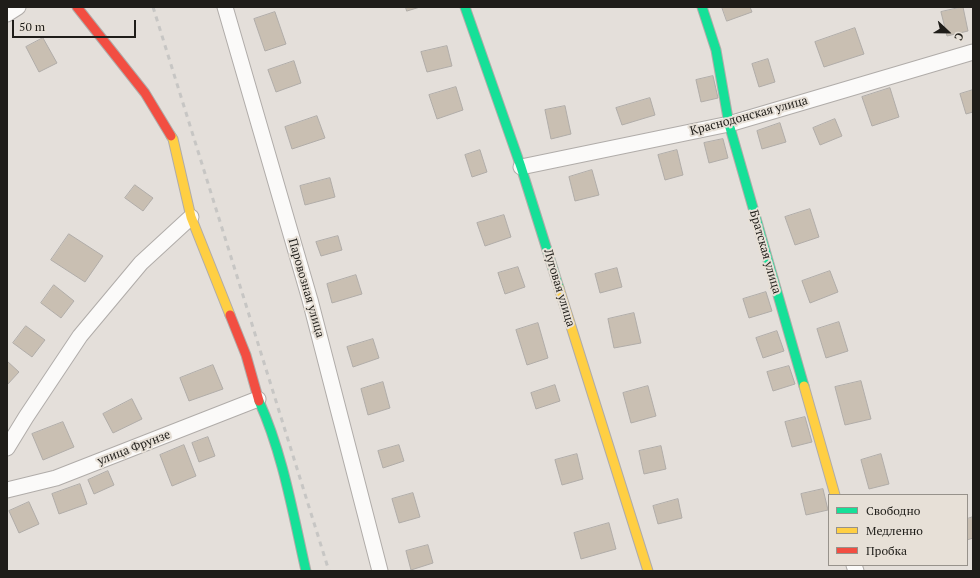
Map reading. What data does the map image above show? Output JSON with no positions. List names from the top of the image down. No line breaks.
{"streets":{"street":["Краснодонская улица","Братская улица","Паровозная улица","Луговая улица","улица Фрунзе"]},"crossings":[["Краснодонская улица","Братская улица"],["Краснодонская улица","Луговая улица"]],"legend":["Свободно","Медленно","Пробка"],"scale_bar":"50 m","north":"right"}
